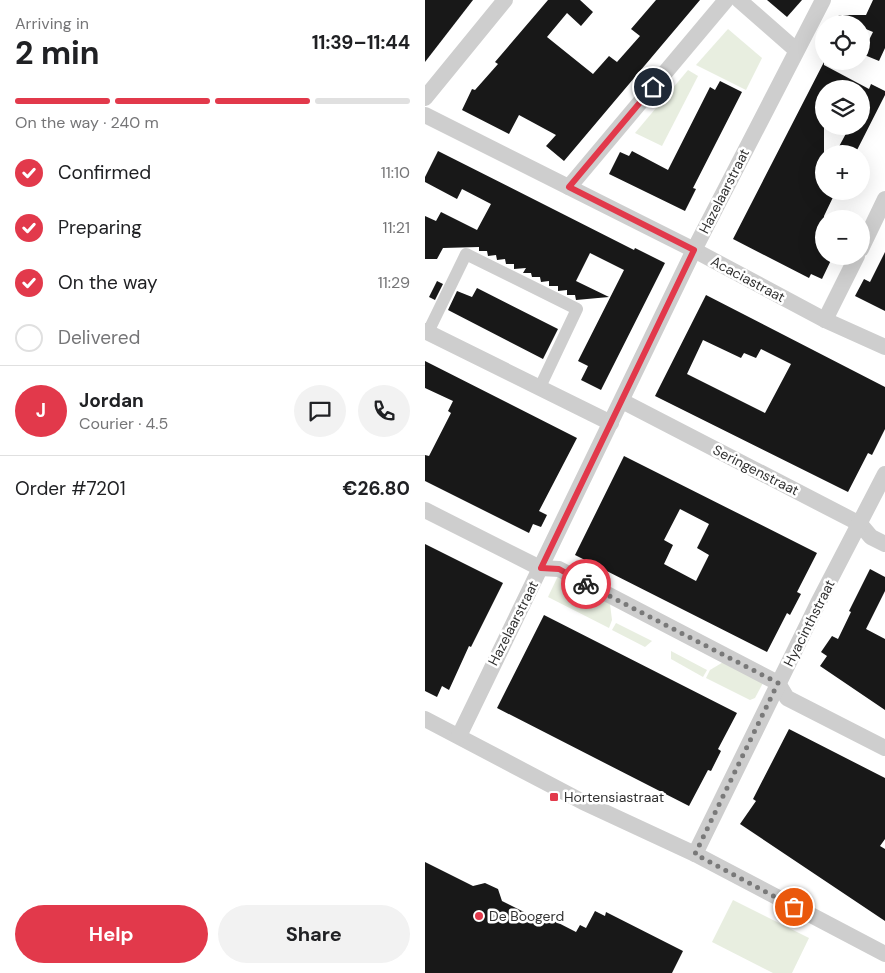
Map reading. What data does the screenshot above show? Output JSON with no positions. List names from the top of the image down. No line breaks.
{"streets":{"street":["Hazelaarstraat","Acaciastraat","Seringenstraat","Hyacinthstraat"]},"crossings":[["Hazelaarstraat","Acaciastraat"],["Hazelaarstraat","Seringenstraat"],["Seringenstraat","Hyacinthstraat"]],"places":{"transit":["Hortensiastraat"],"other":["De Boogerd"]},"page":{"heading":["2 min","Arriving in","11:39–11:44"],"panel":["Jordan","Courier · 4.5","Order #7201","€26.80"],"map_buttons":["+","−"],"bar":"On the way · 240 m","list":[["Confirmed","11:10"],["Preparing","11:21"],["On the way","11:29"],"Delivered"],"round":"J","buttons":["Help","Share"]}}
